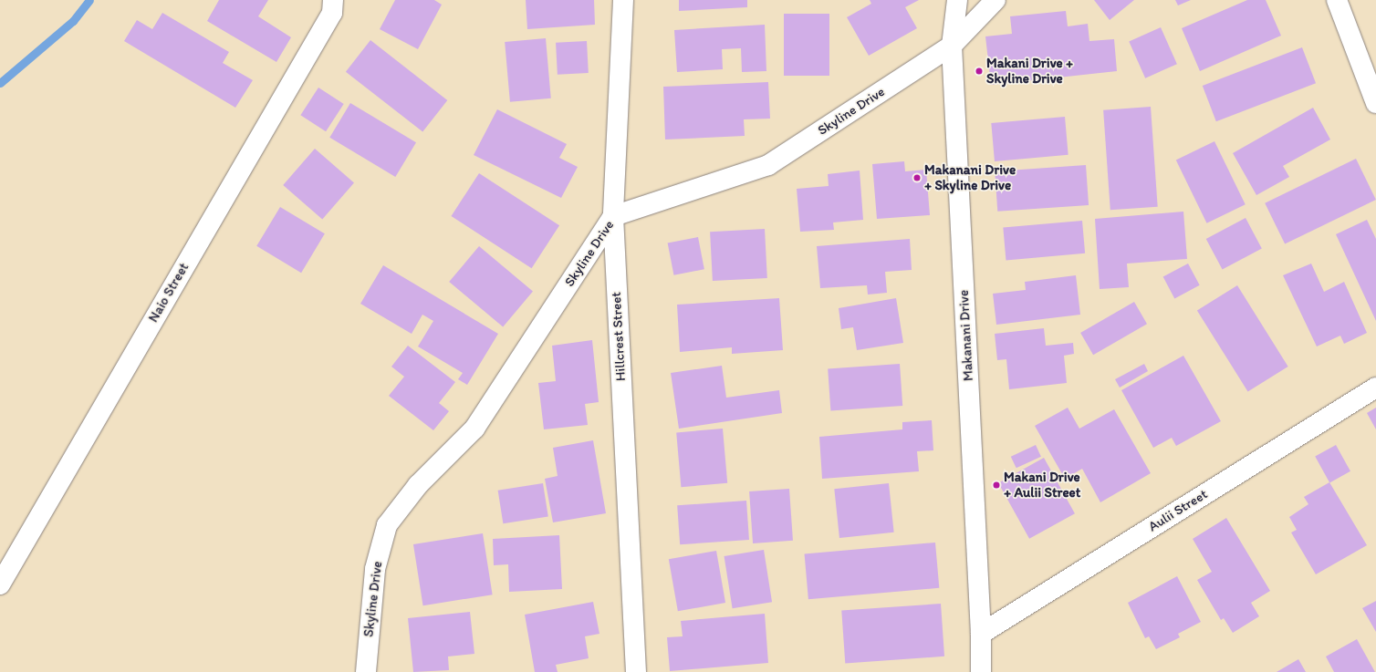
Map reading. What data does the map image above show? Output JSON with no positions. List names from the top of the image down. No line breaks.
{"streets":{"street":["Skyline Drive","Naio Street","Makanani Drive","Hillcrest Street","Aulii Street"]},"crossings":[["Skyline Drive","Makanani Drive"],["Skyline Drive","Hillcrest Street"],["Makanani Drive","Aulii Street"]],"places":["Makani Drive + Skyline Drive","Makanani Drive + Skyline Drive","Makani Drive + Aulii Street"]}
